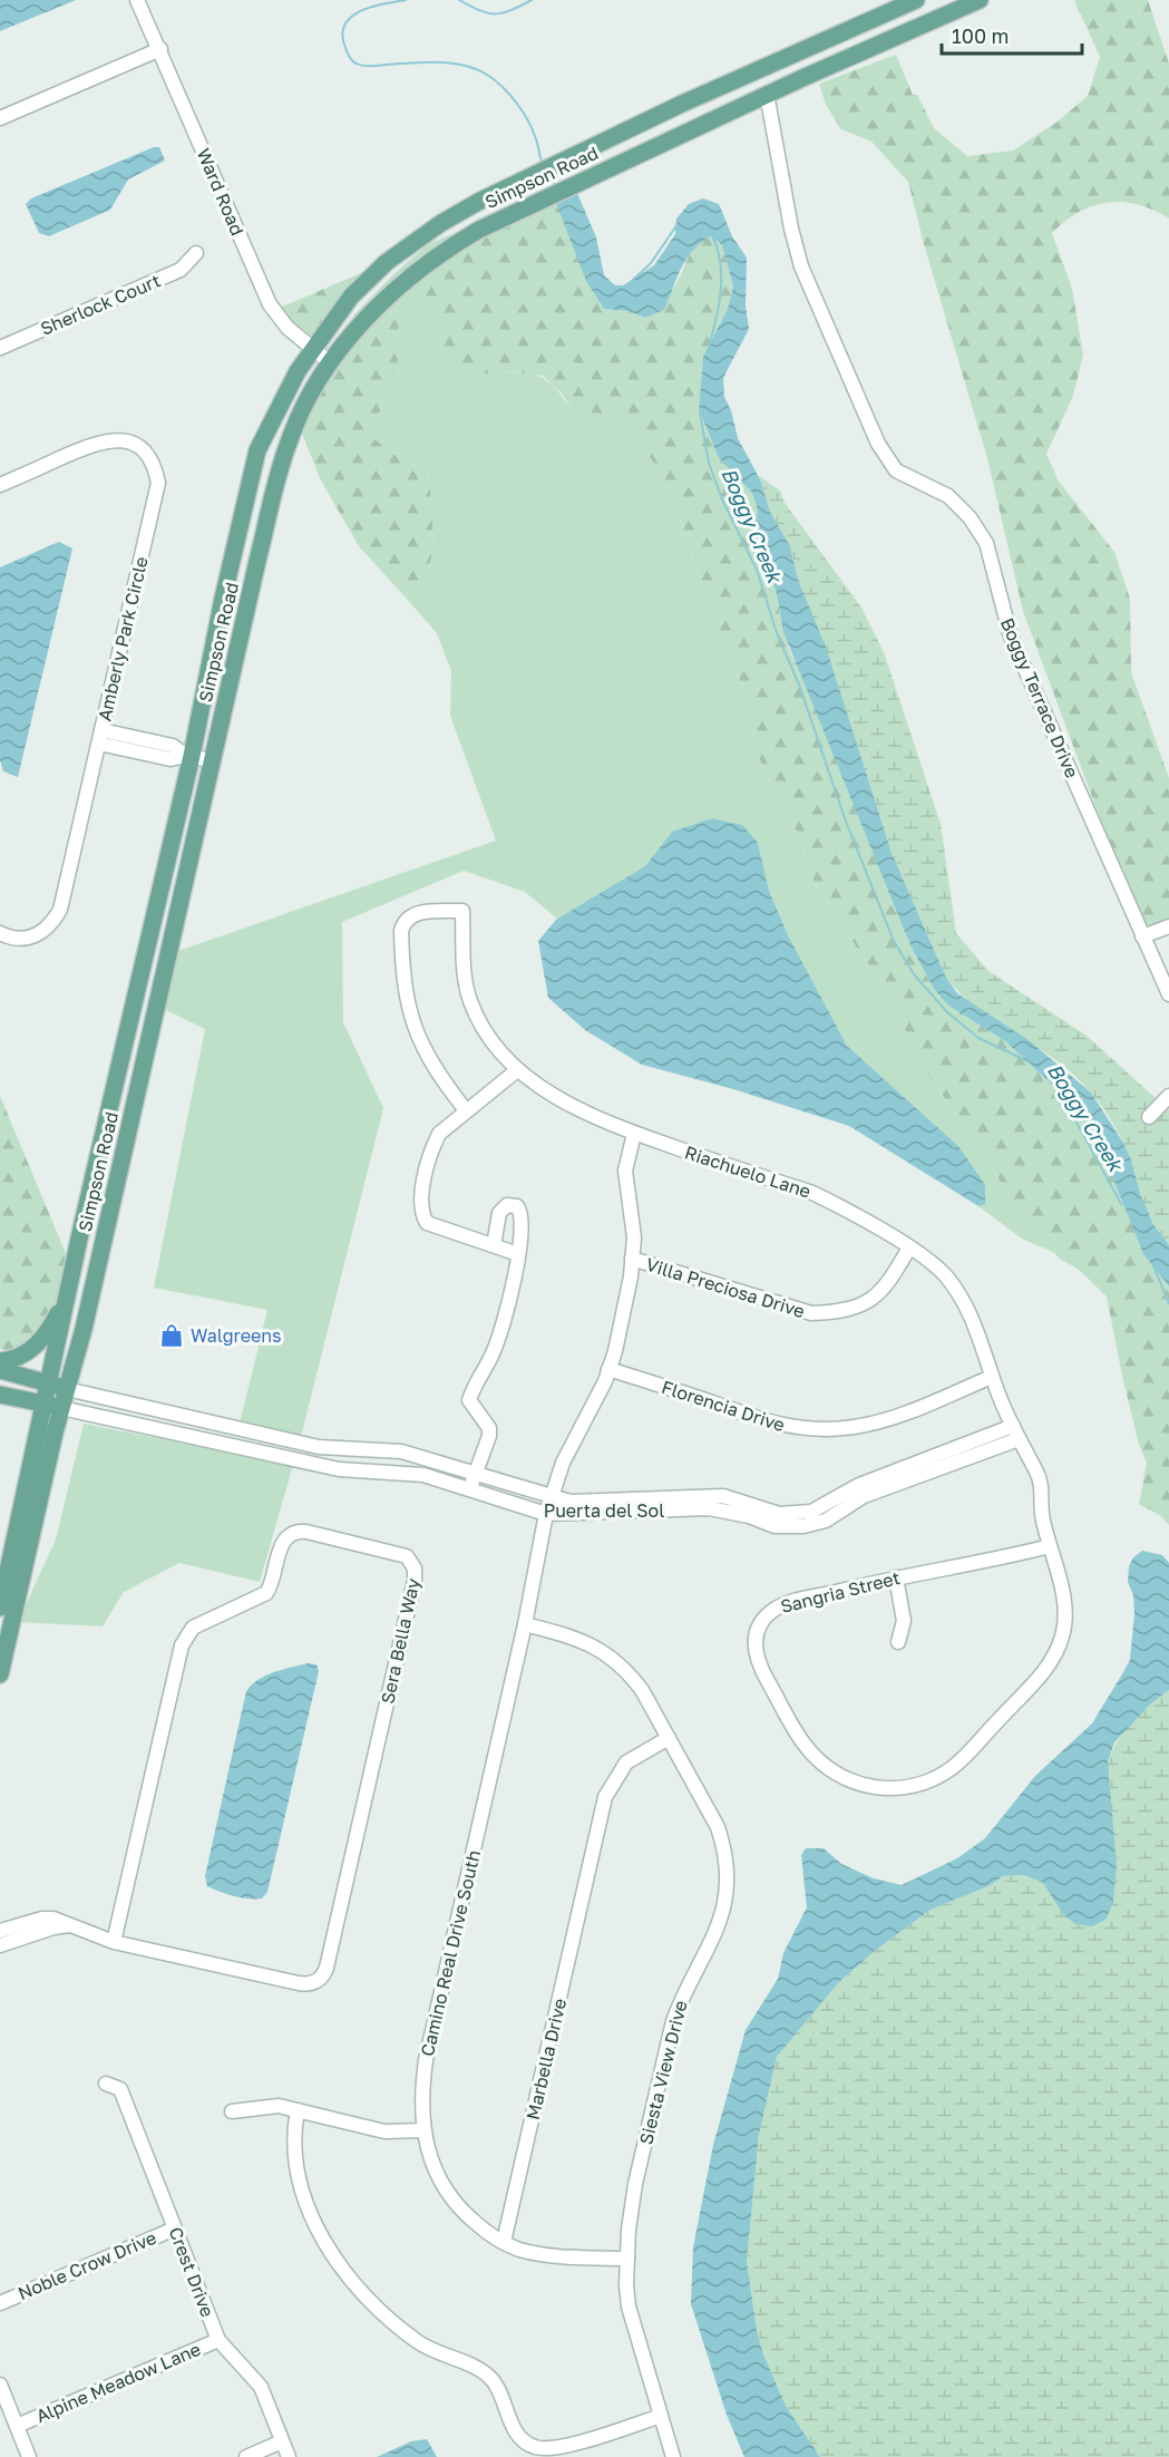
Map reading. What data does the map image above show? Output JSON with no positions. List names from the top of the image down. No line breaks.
{"streets":{"main road":["Simpson Road"],"street":["Ward Road","Sherlock Court","Amberly Park Circle","Boggy Terrace Drive","Riachuelo Lane","Villa Preciosa Drive","Florencia Drive","Puerta del Sol","Sangria Street","Sera Bella Way","Camino Real Drive South","Marbella Drive","Siesta View Drive","Noble Crow Drive","Crest Drive","Alpine Meadow Lane"]},"crossings":[["Simpson Road","Ward Road"],["Simpson Road","Boggy Terrace Drive"],["Simpson Road","Puerta del Sol"],["Riachuelo Lane","Villa Preciosa Drive"],["Riachuelo Lane","Florencia Drive"],["Riachuelo Lane","Puerta del Sol"],["Riachuelo Lane","Sangria Street"],["Riachuelo Lane","Camino Real Drive South"],["Villa Preciosa Drive","Camino Real Drive South"],["Florencia Drive","Camino Real Drive South"],["Puerta del Sol","Camino Real Drive South"],["Camino Real Drive South","Marbella Drive"],["Camino Real Drive South","Siesta View Drive"],["Marbella Drive","Siesta View Drive"],["Noble Crow Drive","Crest Drive"],["Crest Drive","Alpine Meadow Lane"]],"water":["Boggy Creek"],"places":{"shop":["Walgreens"]},"scale_bar":"100 m"}
